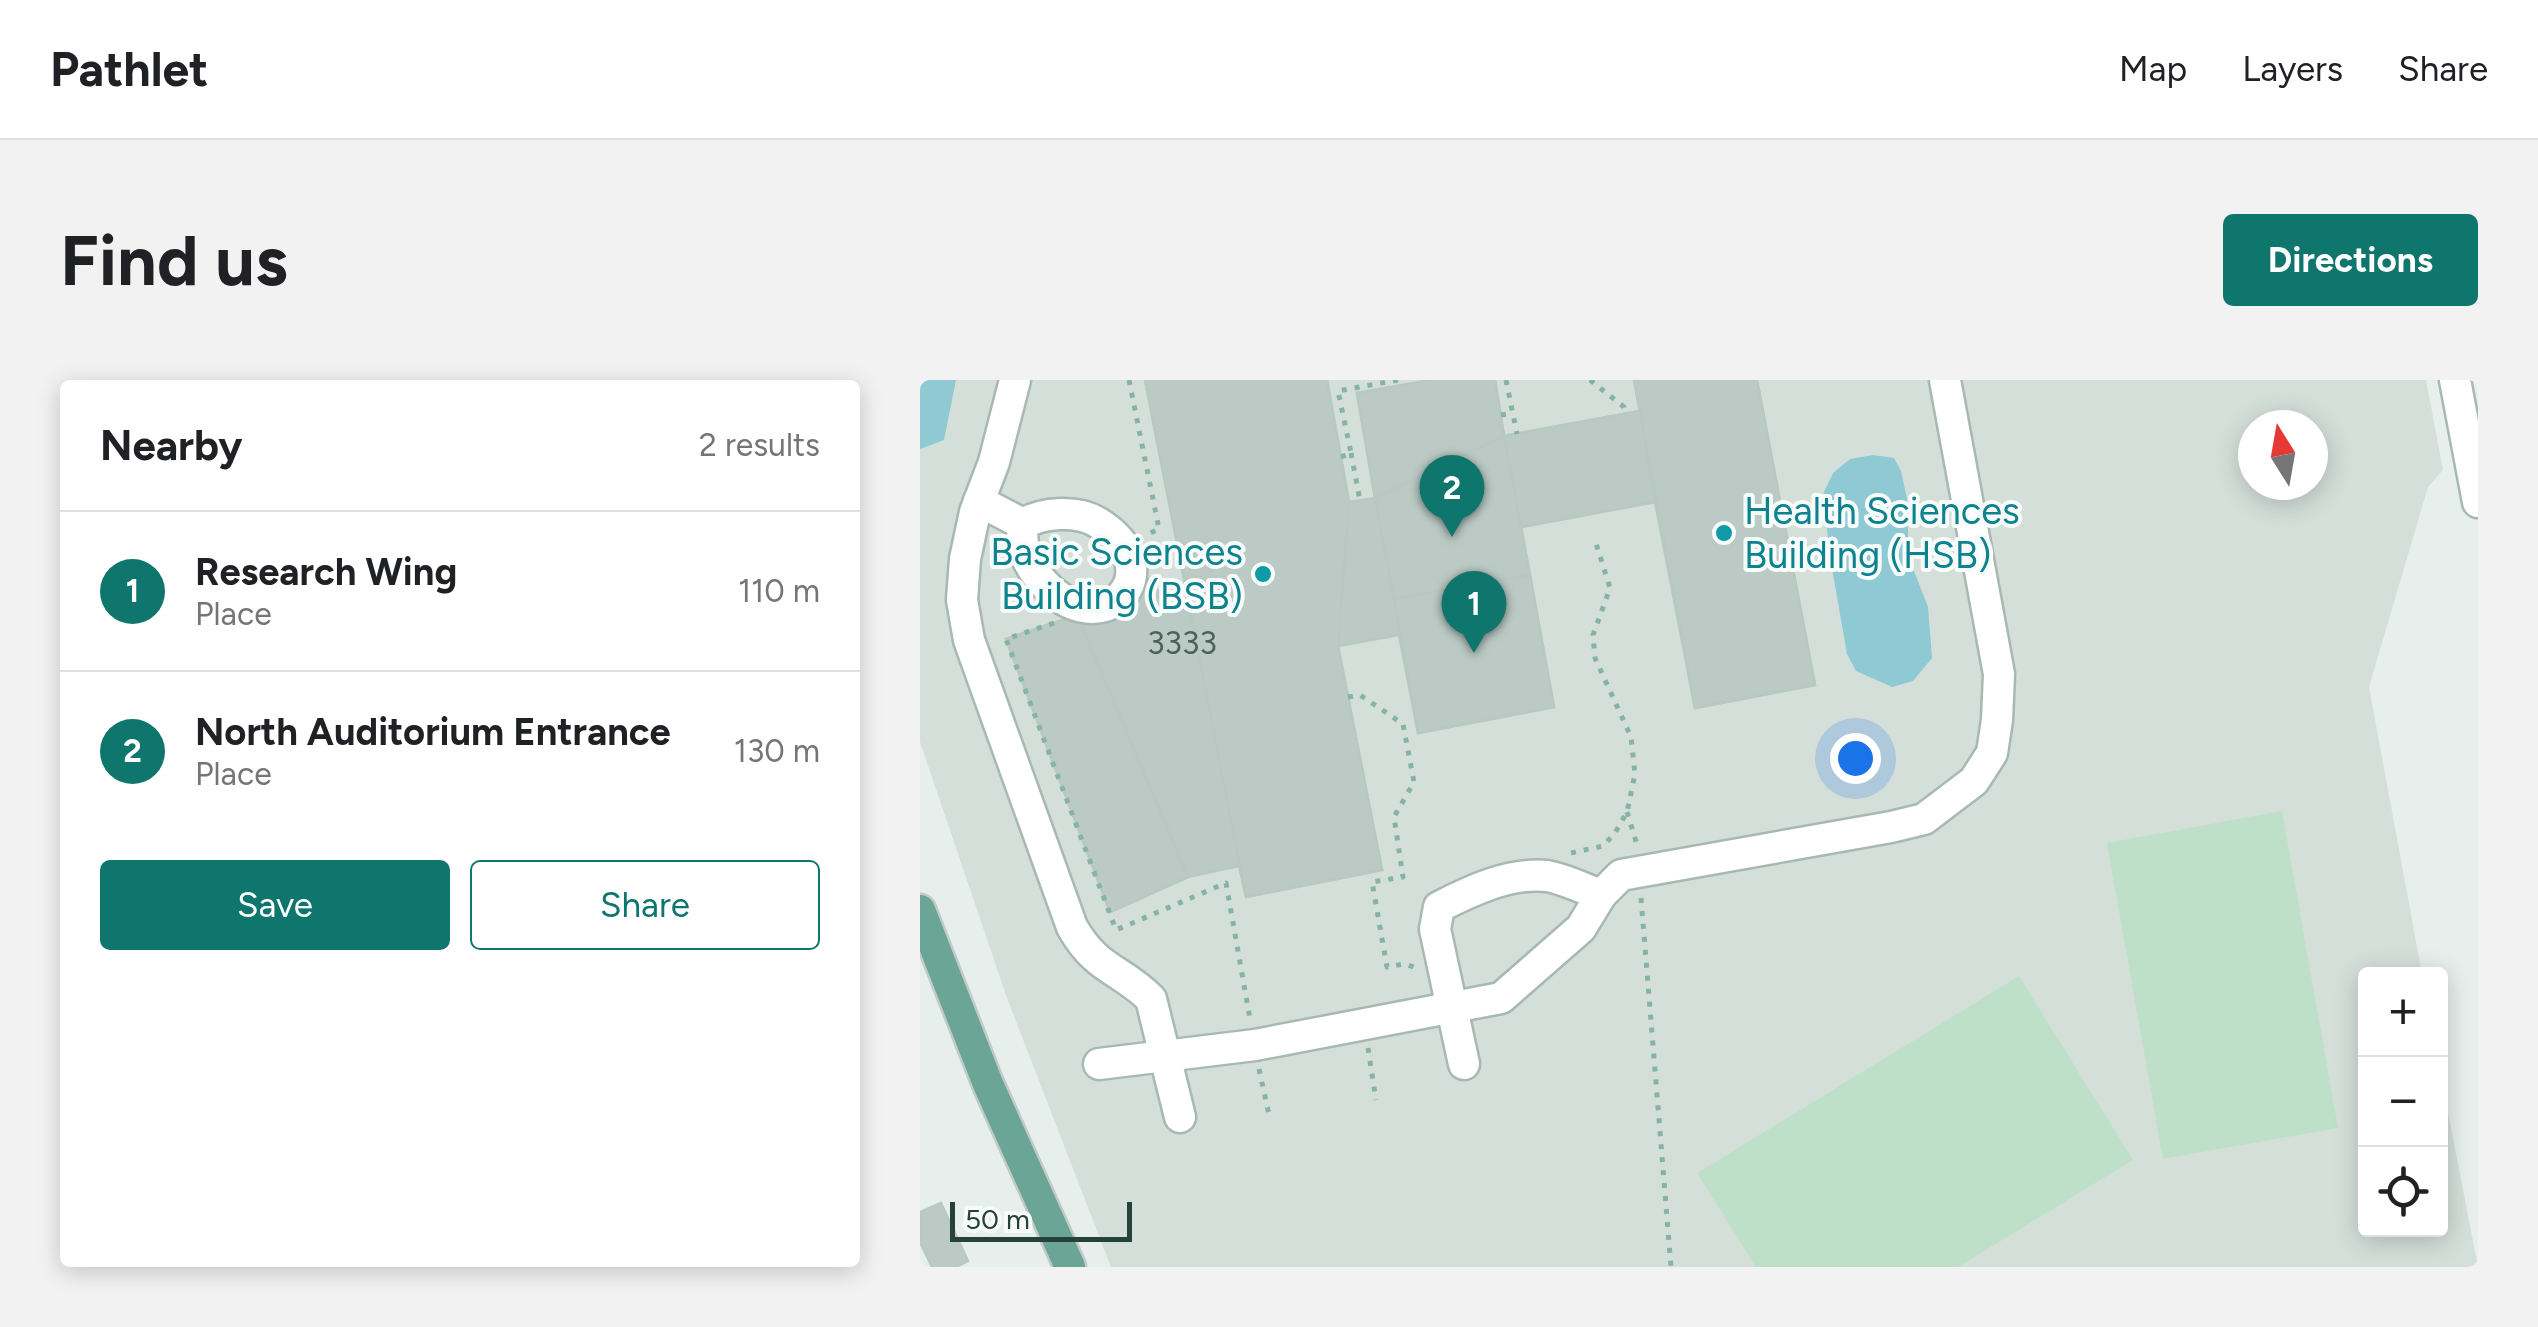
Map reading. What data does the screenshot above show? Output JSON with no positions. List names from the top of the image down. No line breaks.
{"places":["Health Sciences Building (HSB)","Basic Sciences Building (BSB)"],"house_numbers":["3333"],"scale_bar":"50 m","north":"top","page":{"header":"Pathlet","nav":["Map","Layers","Share"],"buttons":["Directions",["Save","Share"]],"title":"Find us","heading":["Nearby","2 results"],"pins":["2","1"],"list":[{"mark":"1","name":"Research Wing","note":"Place","value":"110 m"},{"mark":"2","name":"North Auditorium Entrance","note":"Place","value":"130 m"}],"map_buttons":["+","−"],"scale":"50 m"}}
